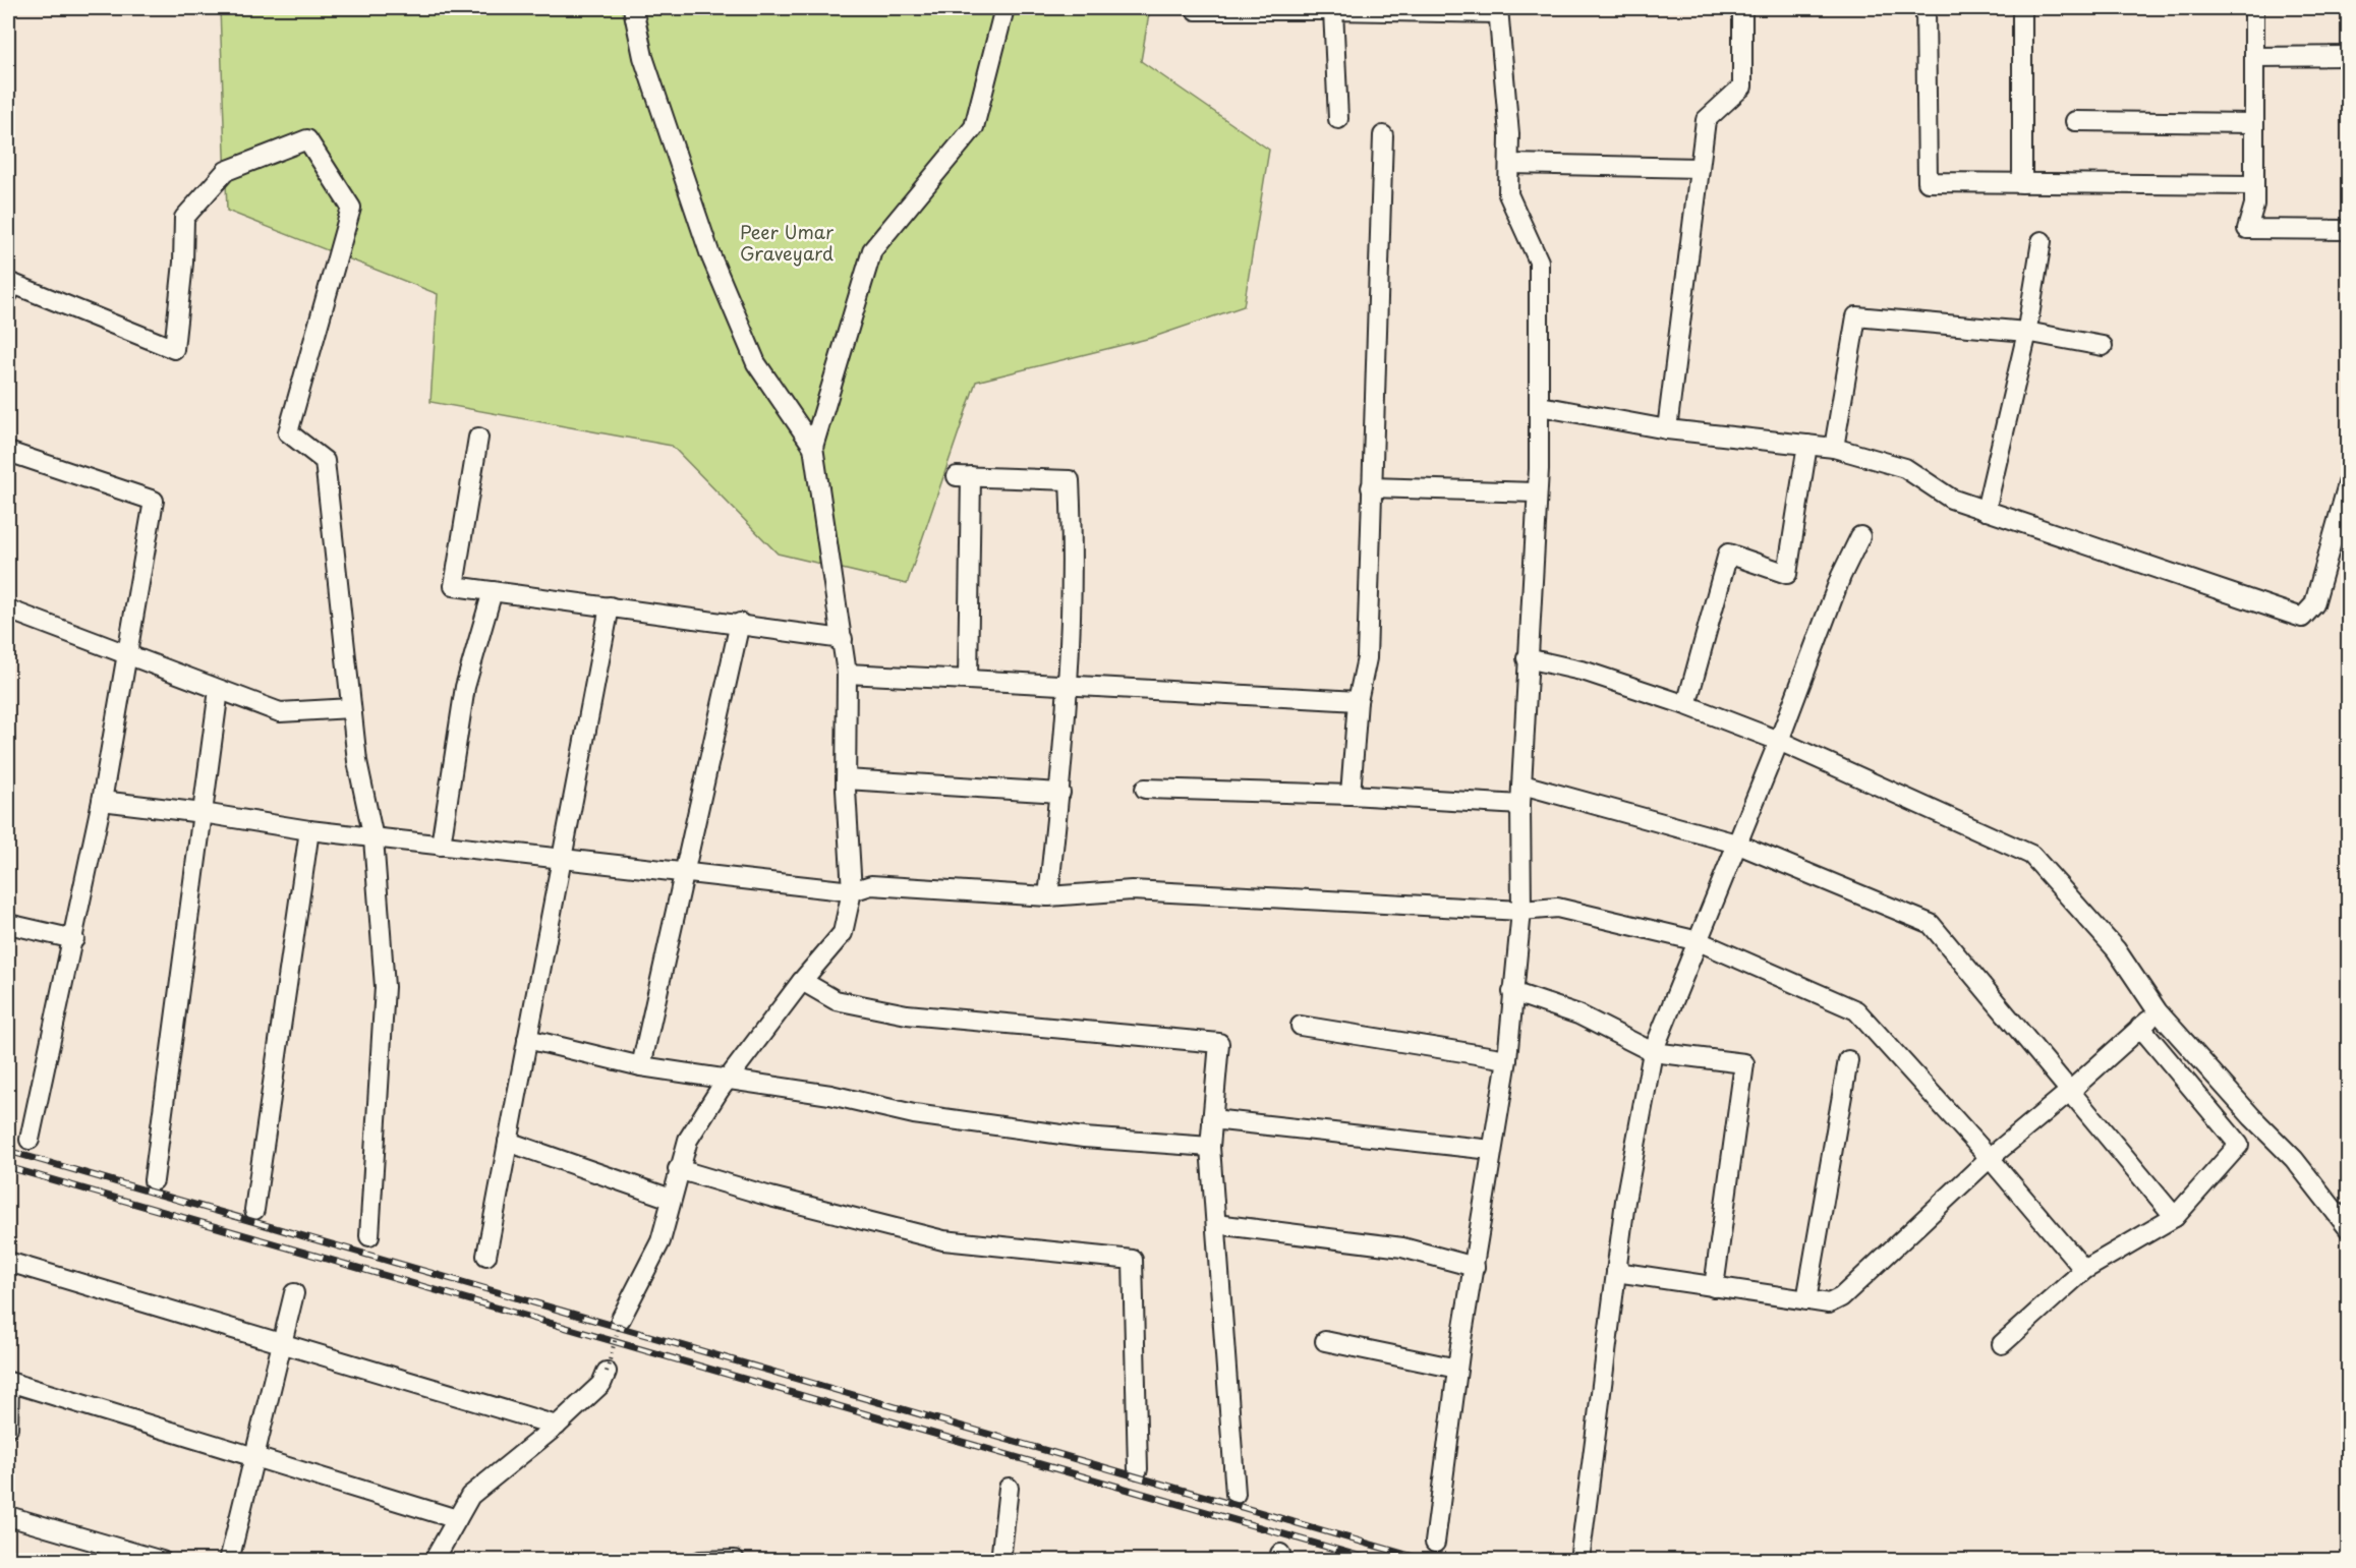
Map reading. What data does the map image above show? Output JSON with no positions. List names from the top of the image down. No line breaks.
{"parks":["Peer Umar Graveyard"]}
